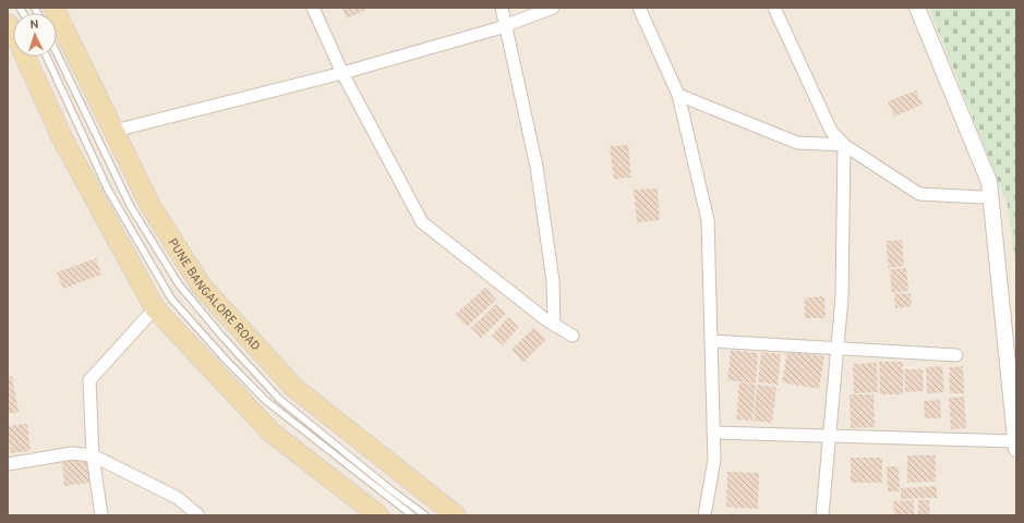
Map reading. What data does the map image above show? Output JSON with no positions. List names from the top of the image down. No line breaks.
{"streets":{"main road":["PUNE BANGALORE ROAD"]},"north":"top"}
